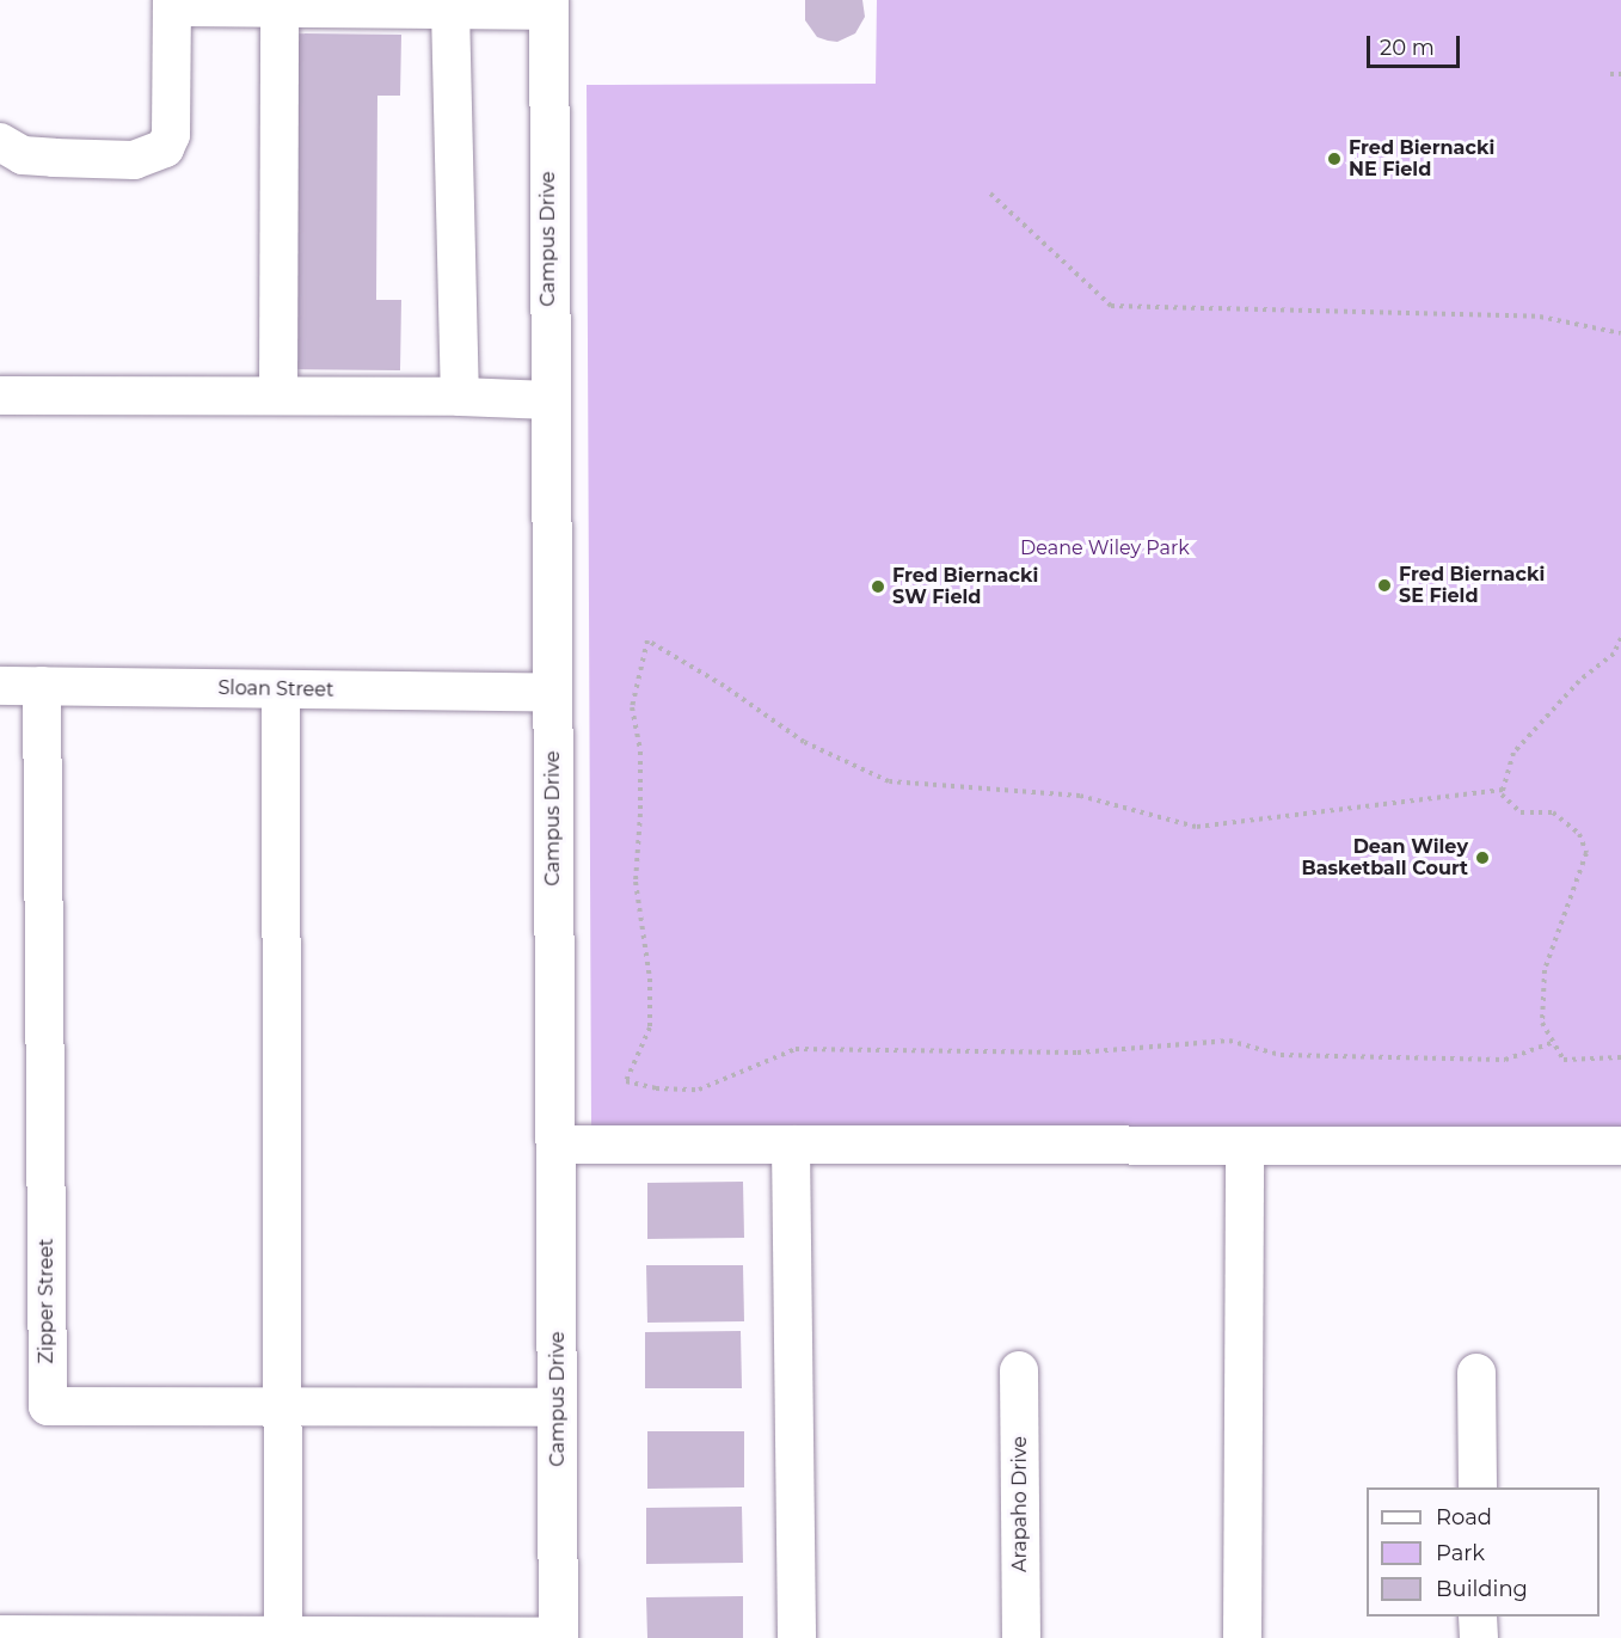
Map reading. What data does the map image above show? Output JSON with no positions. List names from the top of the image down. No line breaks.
{"streets":{"main road":["Campus Drive"],"street":["Sloan Street","Zipper Street","Arapaho Drive"]},"crossings":[["Campus Drive","Sloan Street"],["Campus Drive","Zipper Street"],["Sloan Street","Zipper Street"]],"parks":["Deane Wiley Park"],"places":["Fred Biernacki NE Field","Fred Biernacki SE Field","Fred Biernacki SW Field","Dean Wiley Basketball Court"],"legend":["Road","Park","Building"],"scale_bar":"20 m"}
